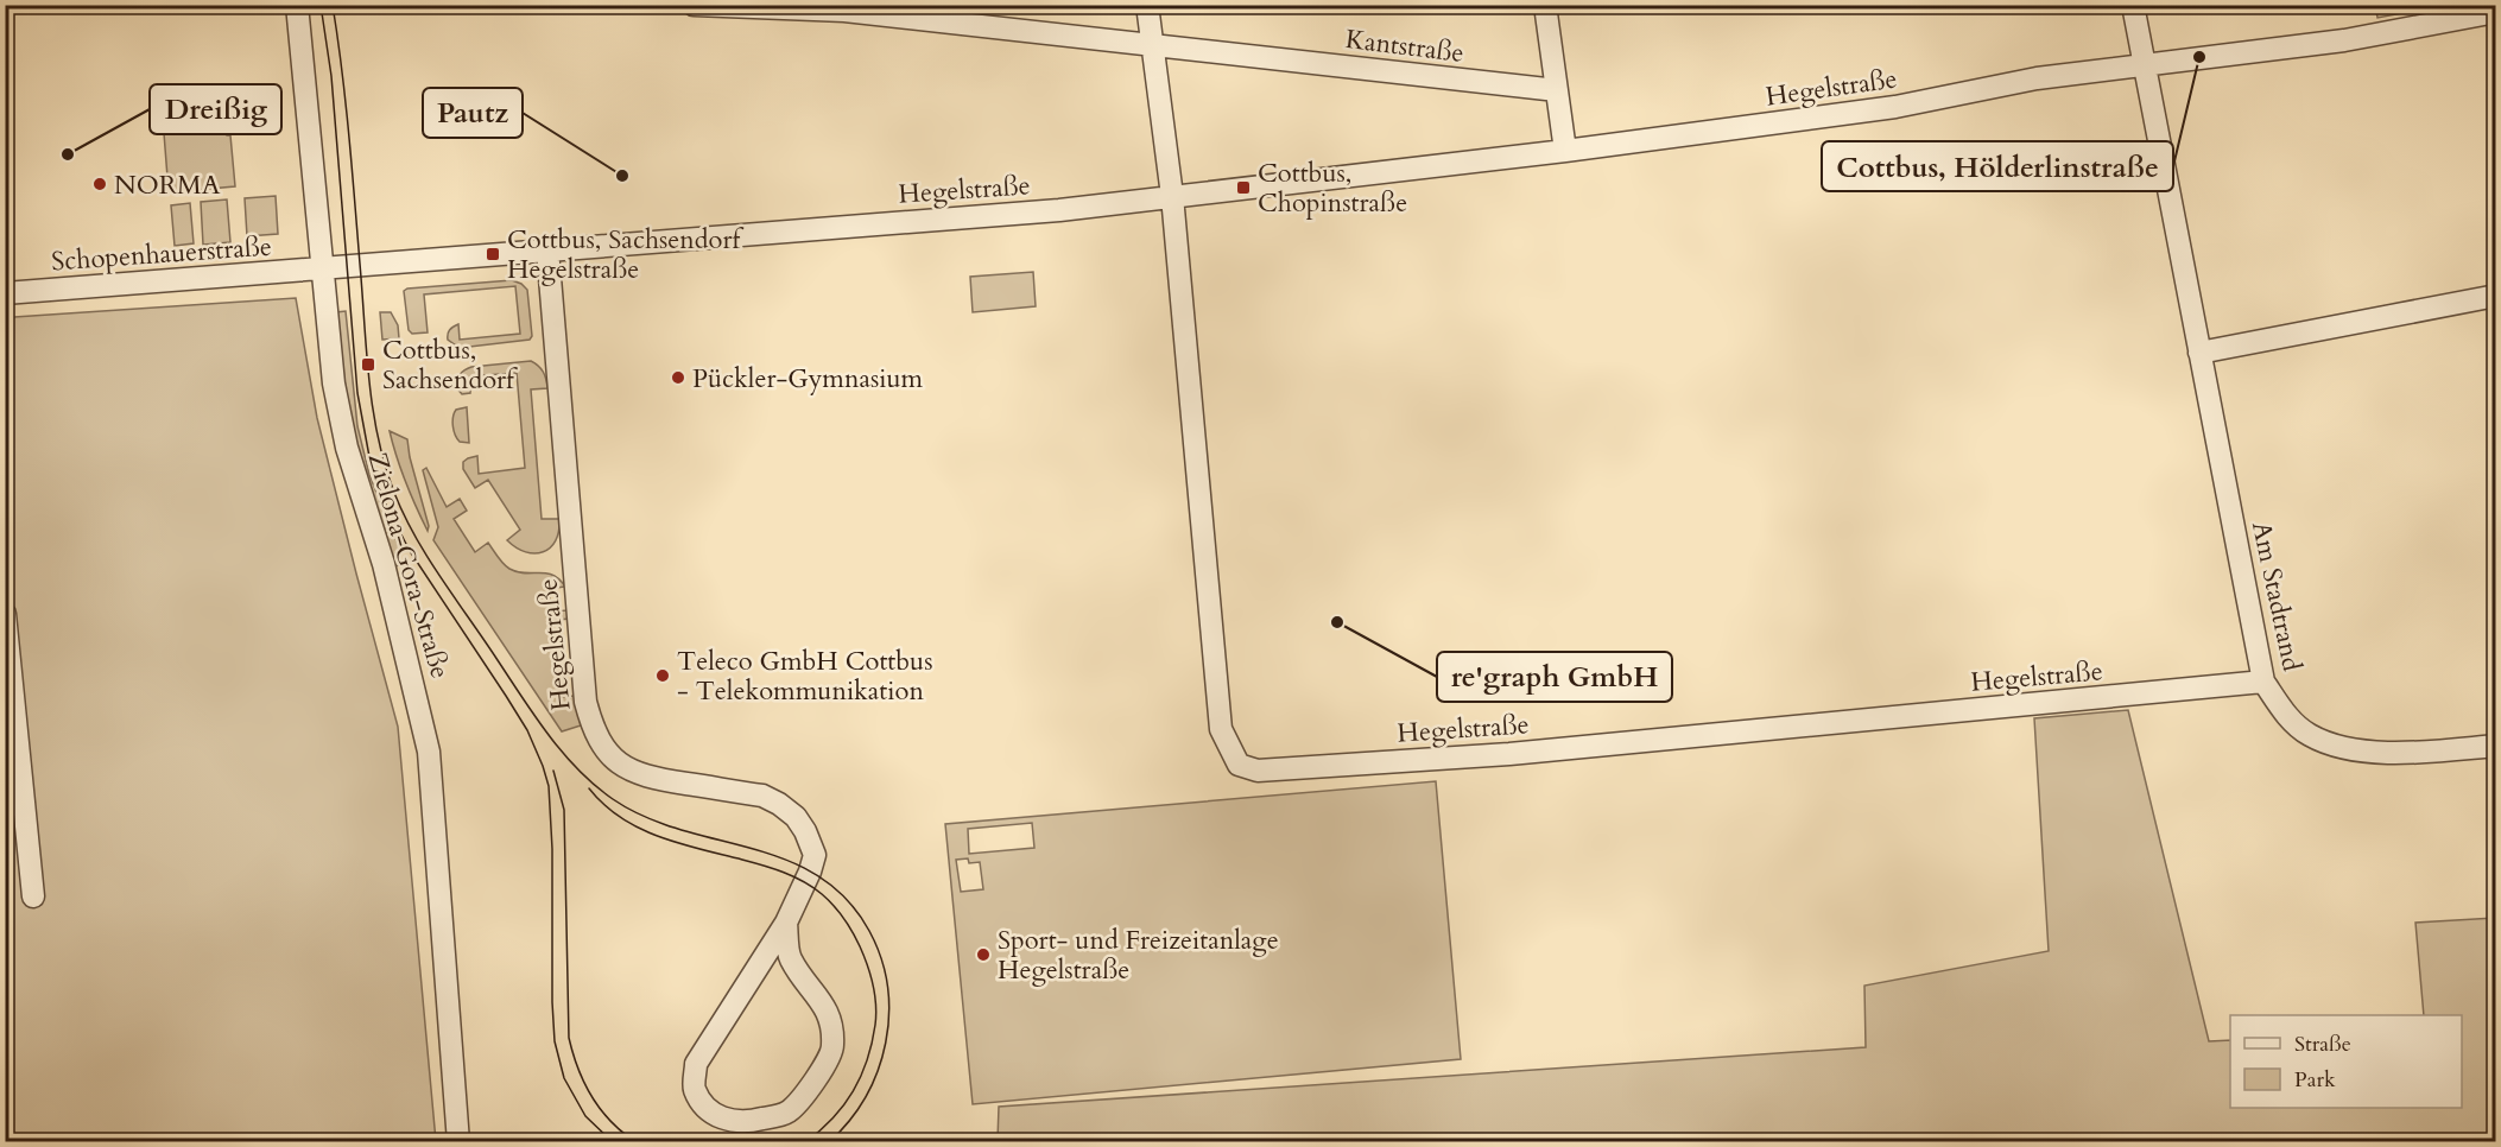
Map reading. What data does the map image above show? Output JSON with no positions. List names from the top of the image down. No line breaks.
{"streets":{"street":["Kantstraße","Hegelstraße","Schopenhauerstraße","Zielona-Gora-Straße","Am Stadtrand"]},"crossings":[["Kantstraße","Hegelstraße"],["Hegelstraße","Schopenhauerstraße"],["Hegelstraße","Zielona-Gora-Straße"],["Hegelstraße","Am Stadtrand"],["Schopenhauerstraße","Zielona-Gora-Straße"]],"places":{"other":["Cottbus, Hölderlinstraße","Dreißig","Pautz","NORMA","Pückler-Gymnasium","re'graph GmbH","Teleco GmbH Cottbus - Telekommunikation","Sport- und Freizeitanlage Hegelstraße"],"transit":["Cottbus, Chopinstraße","Cottbus, Sachsendorf Hegelstraße","Cottbus, Sachsendorf"]},"legend":["Straße","Park"]}
